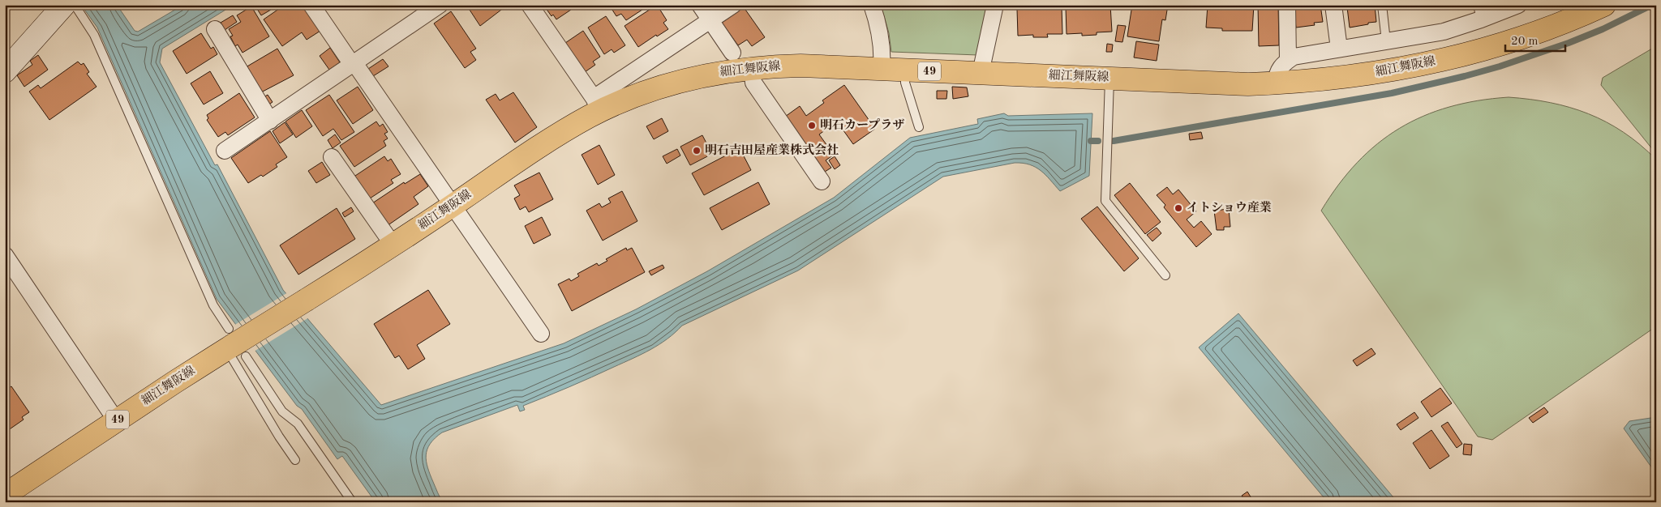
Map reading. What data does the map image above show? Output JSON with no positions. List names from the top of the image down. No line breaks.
{"streets":{"main road":["細江舞阪線","49"]},"places":["明石カープラザ","明石吉田屋産業株式会社","イトショウ産業"],"scale_bar":"20 m"}
